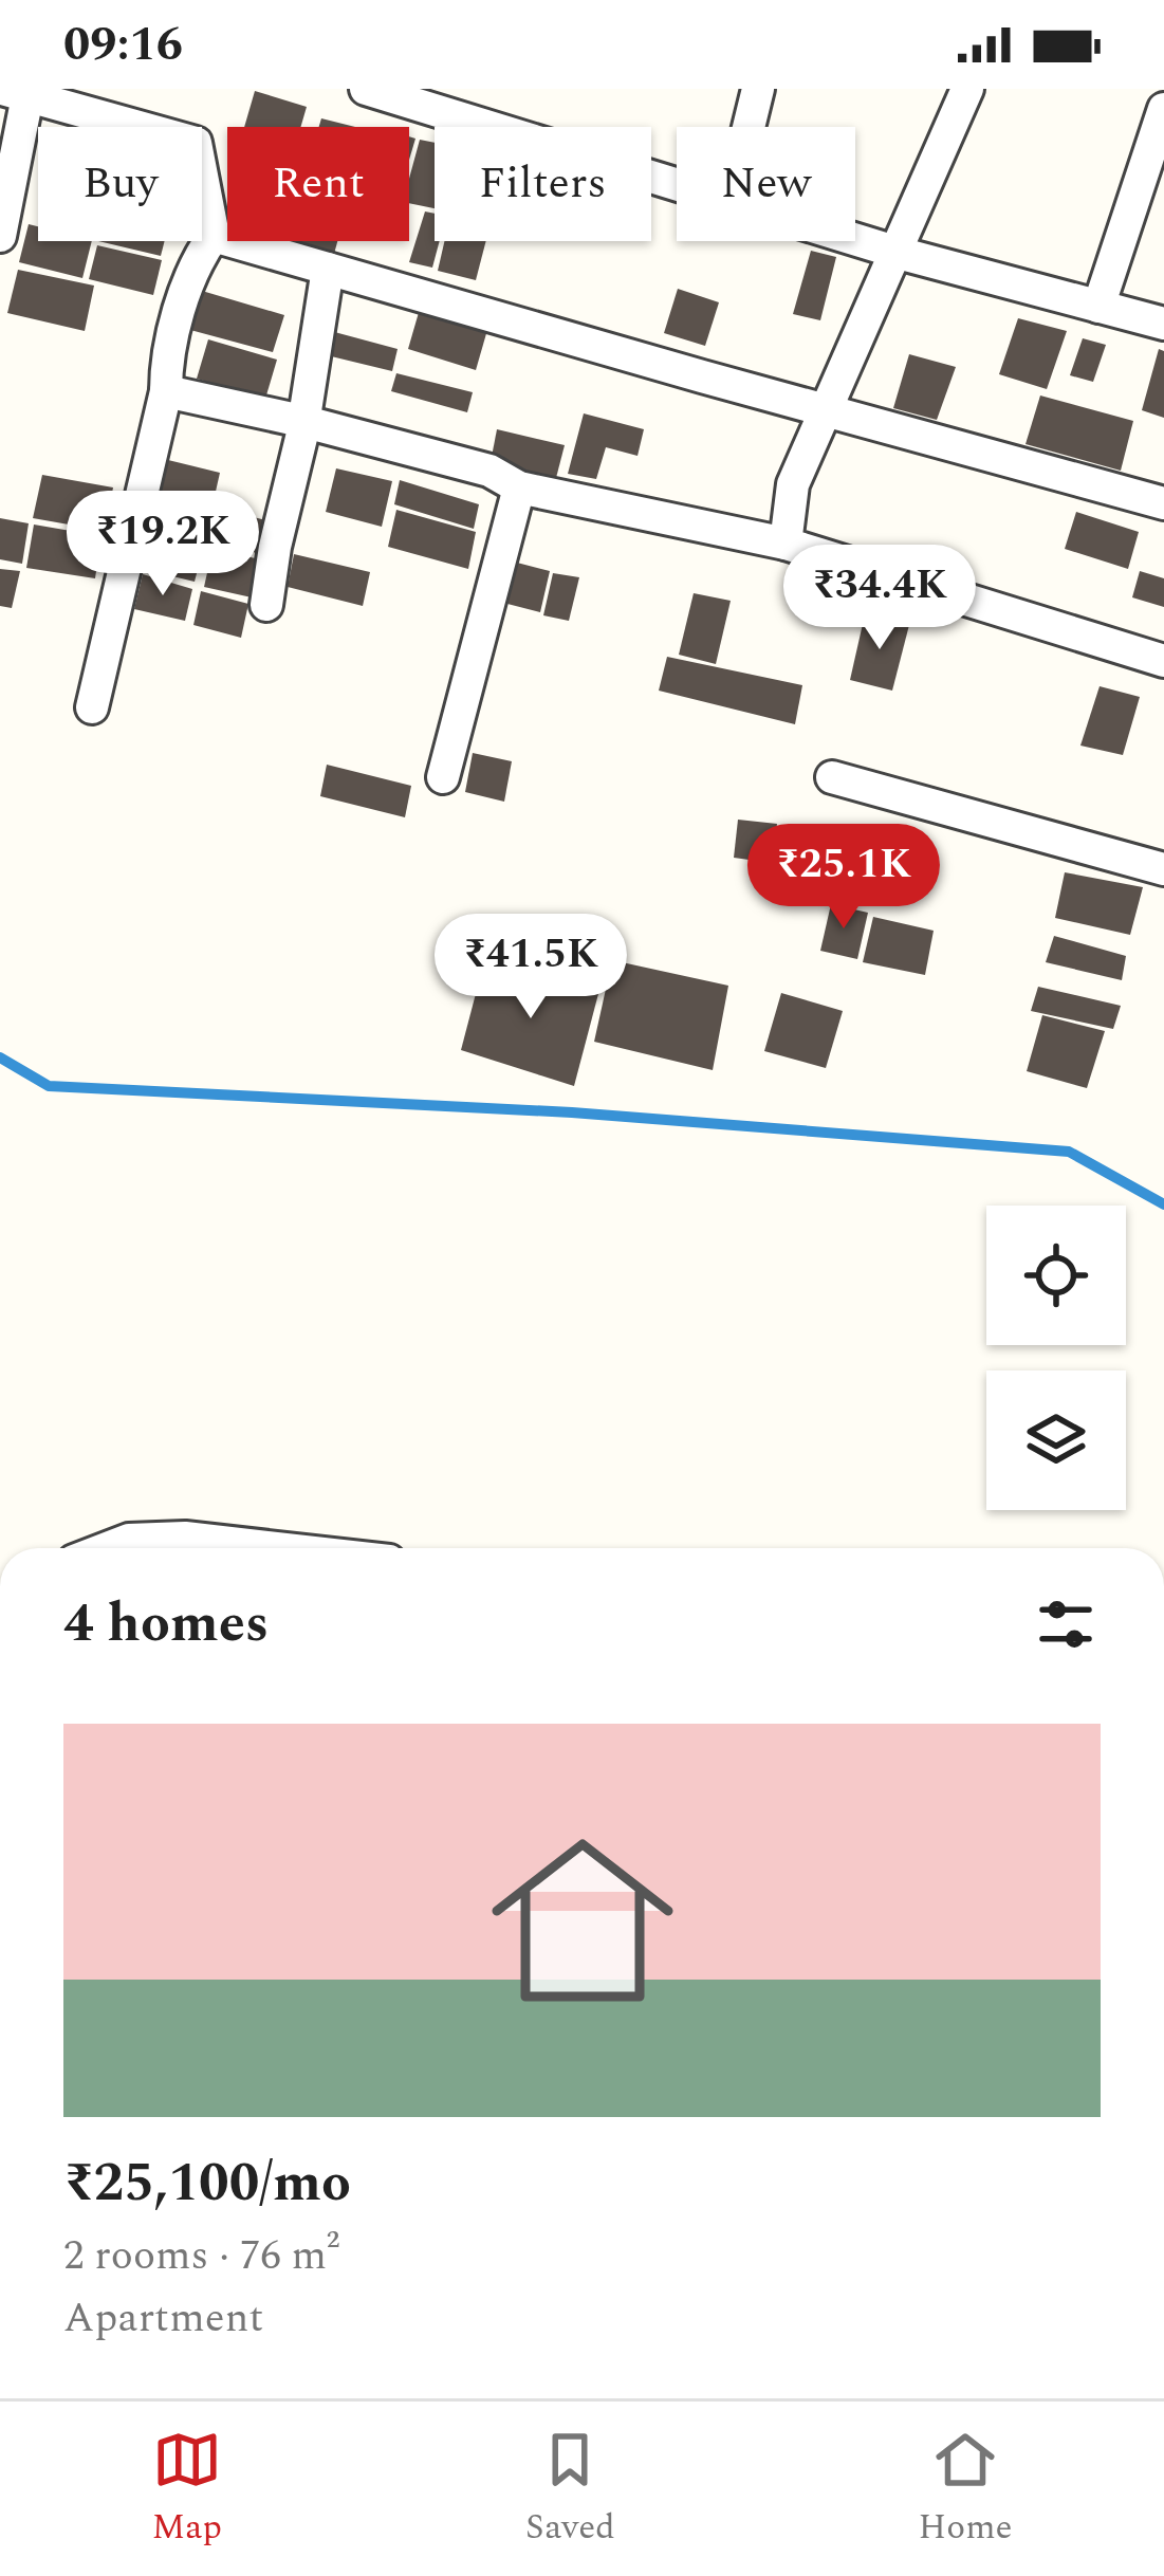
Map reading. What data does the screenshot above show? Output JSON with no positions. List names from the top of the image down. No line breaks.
{"page":{"status":"09:16","chip":["Buy","Rent","Filters","New"],"price":["₹19.2K","₹34.4K","₹25.1K","₹41.5K"],"heading":"4 homes","list":[{"name":"₹25,100/mo","note":"2 rooms · 76 m² · Apartment"}],"tabs":["Map","Saved","Home"]}}
